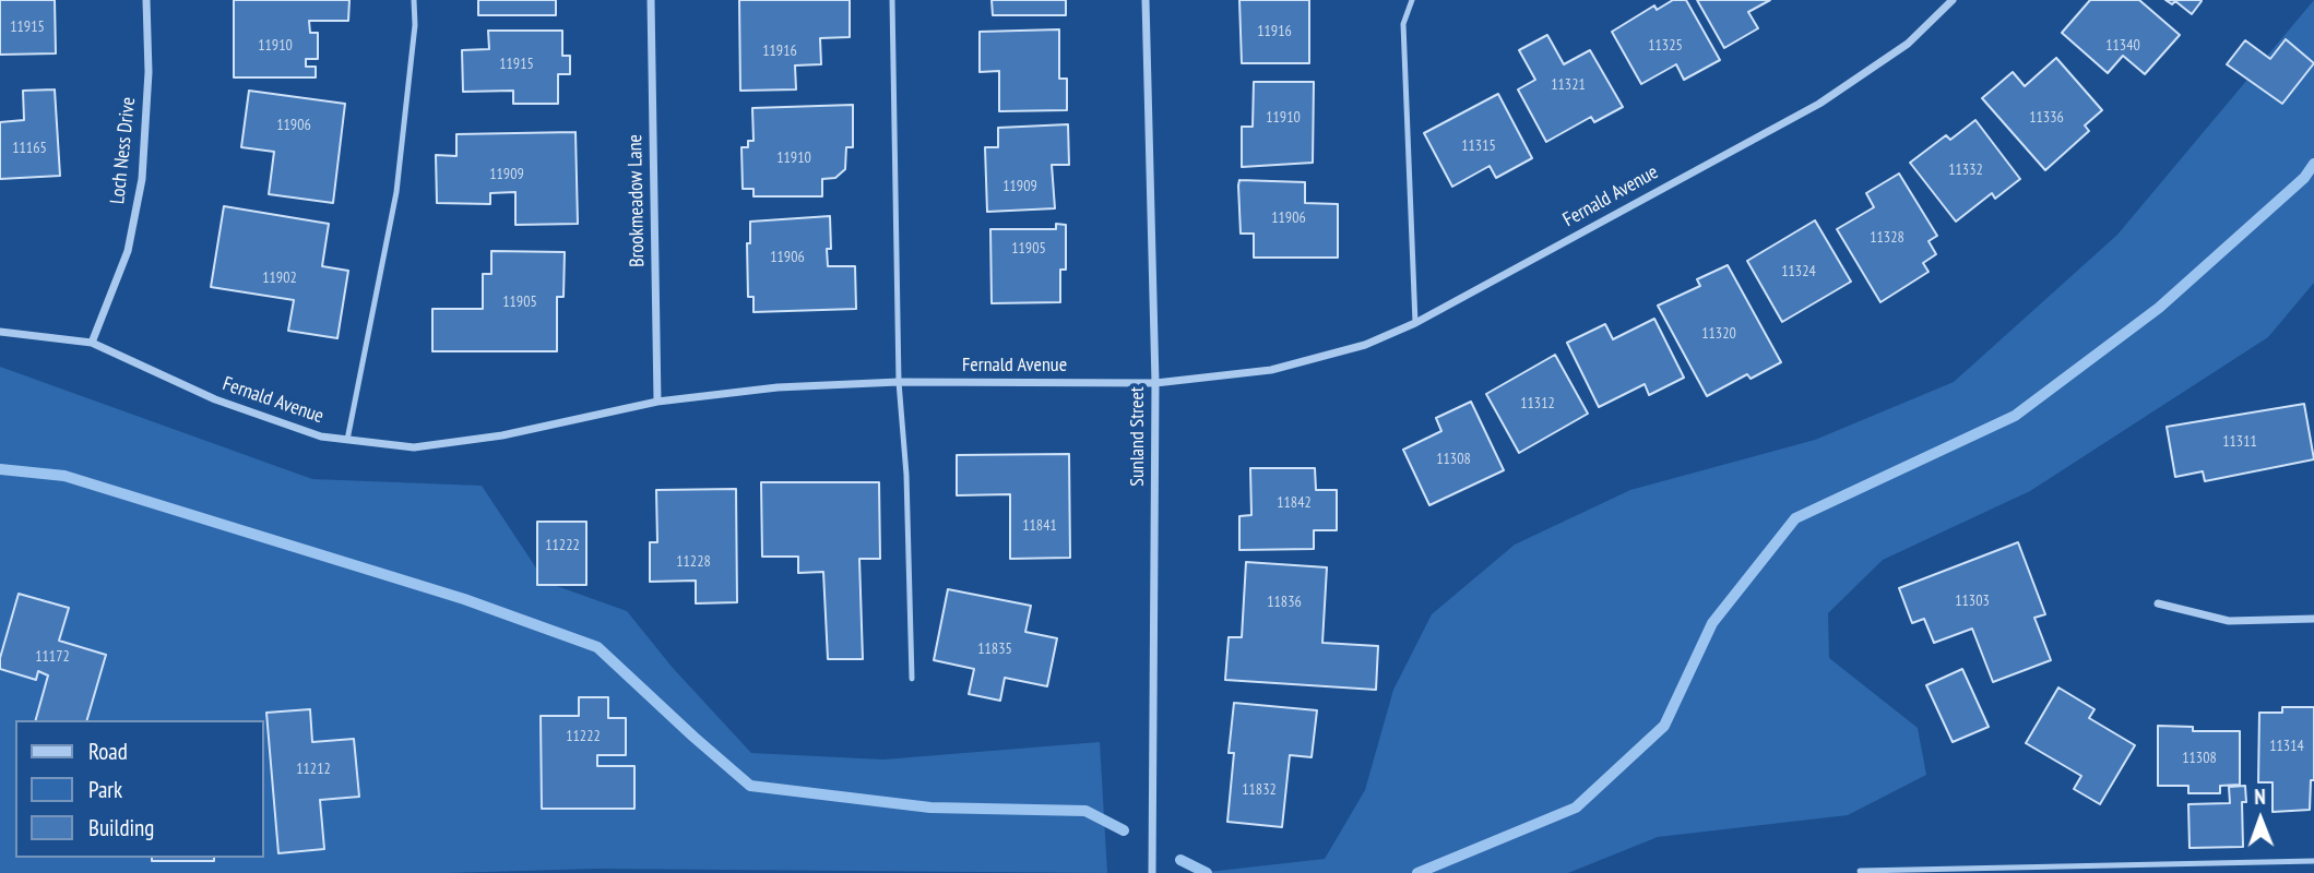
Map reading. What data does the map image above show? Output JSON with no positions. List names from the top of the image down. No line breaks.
{"streets":{"street":["Loch Ness Drive","Fernald Avenue","Brookmeadow Lane","Sunland Street"]},"crossings":[["Loch Ness Drive","Fernald Avenue"],["Fernald Avenue","Brookmeadow Lane"],["Fernald Avenue","Sunland Street"]],"house_numbers":["11915","11916","11910","11325","11340","11916","11915","11321","11910","11336","11906","11315","11165","11910","11332","11909","11909","11906","11328","11905","11906","11324","11902","11905","11320","11312","11311","11308","11842","11841","11222","11228","11303","11836","11835","11172","11222","11314","11308","11212","11832"],"legend":["Road","Park","Building"],"north":"top"}
